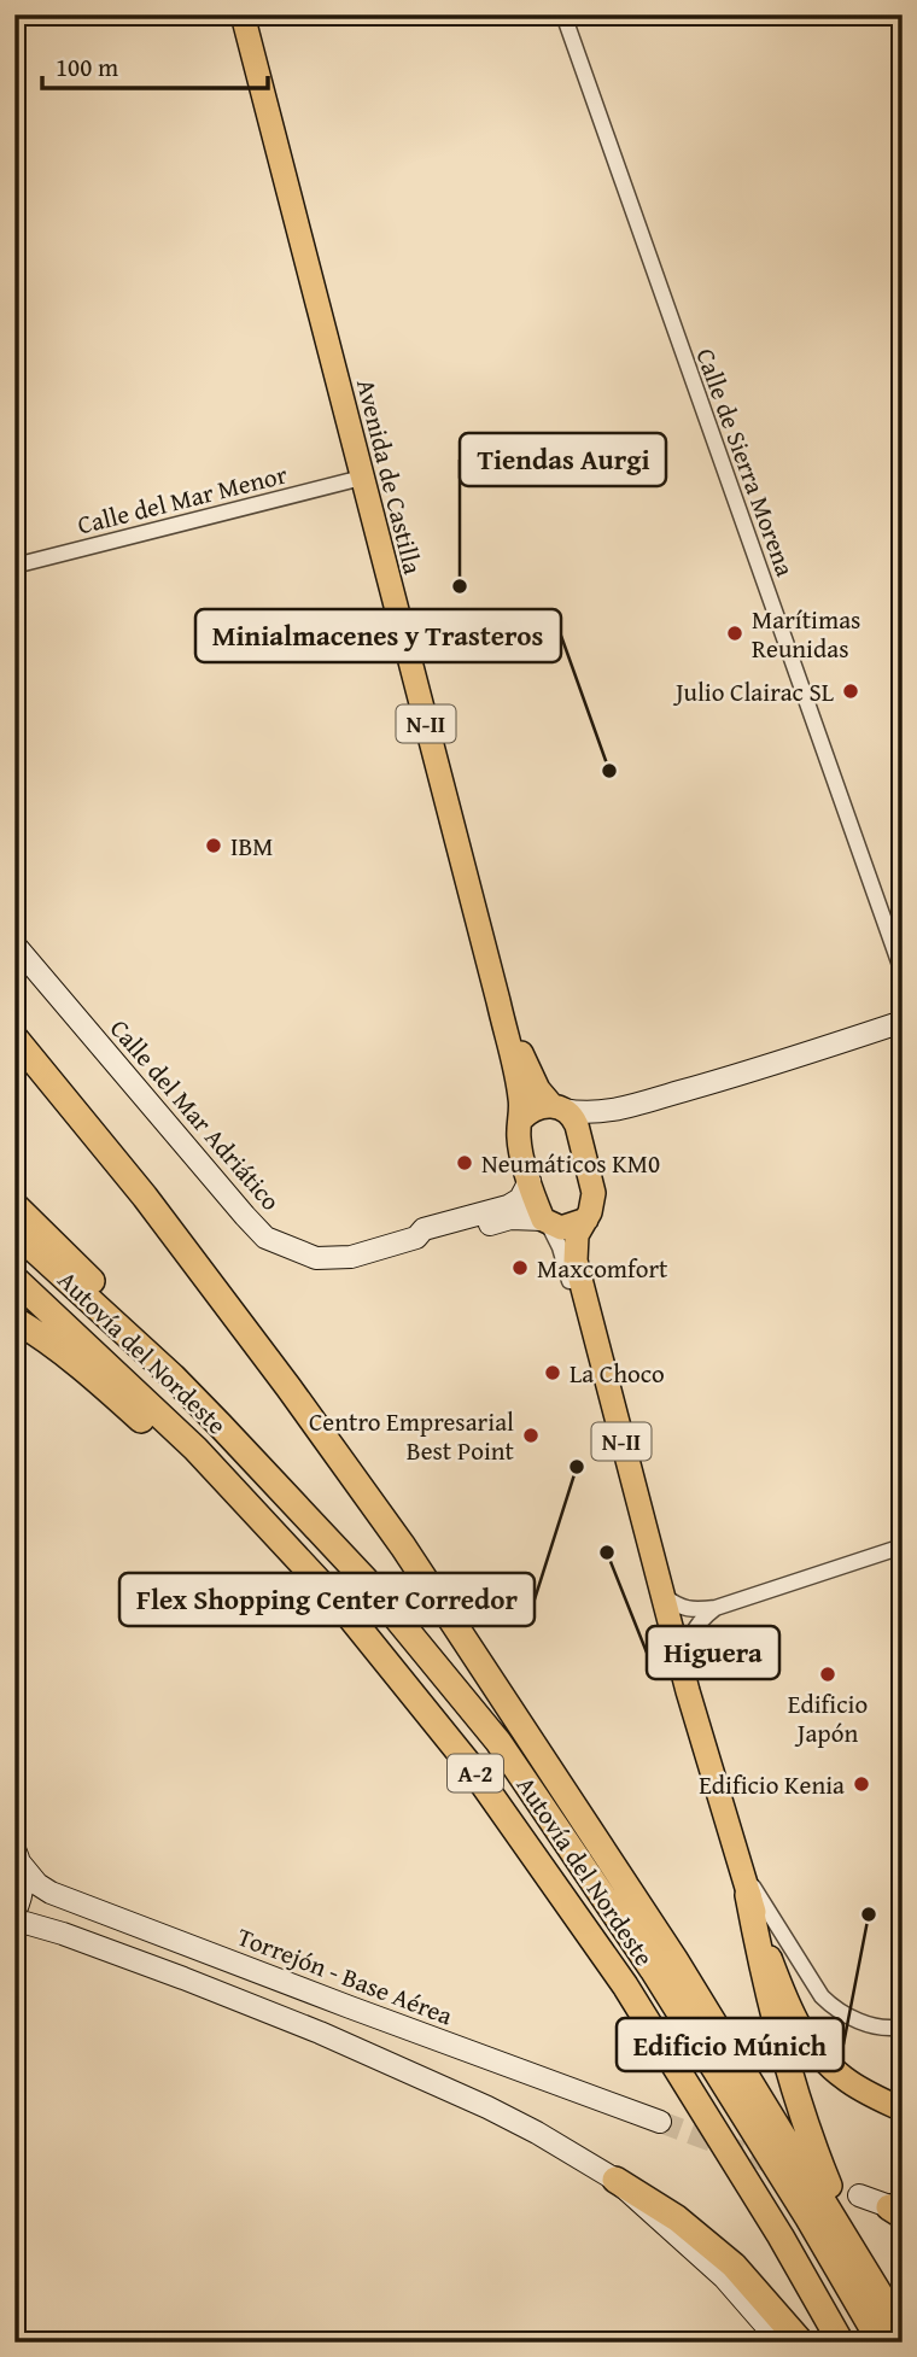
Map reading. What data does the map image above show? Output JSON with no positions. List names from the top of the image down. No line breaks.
{"streets":{"highway":["Autovía del Nordeste","A-2"],"main road":["Avenida de Castilla","N-II","Calle del Mar Adriático","Torrejón - Base Aérea"],"street":["Calle de Sierra Morena","Calle del Mar Menor"]},"crossings":[["Avenida de Castilla","Calle del Mar Menor"],["Avenida de Castilla","N-II"],["N-II","Calle del Mar Adriático"]],"places":["Tiendas Aurgi","Marítimas Reunidas","Julio Clairac SL","Minialmacenes y Trasteros","IBM","Neumáticos KM0","Maxcomfort","La Choco","Centro Empresarial Best Point","Flex Shopping Center Corredor","Higuera","Edificio Japón","Edificio Kenia","Edificio Múnich"],"scale_bar":"100 m"}
